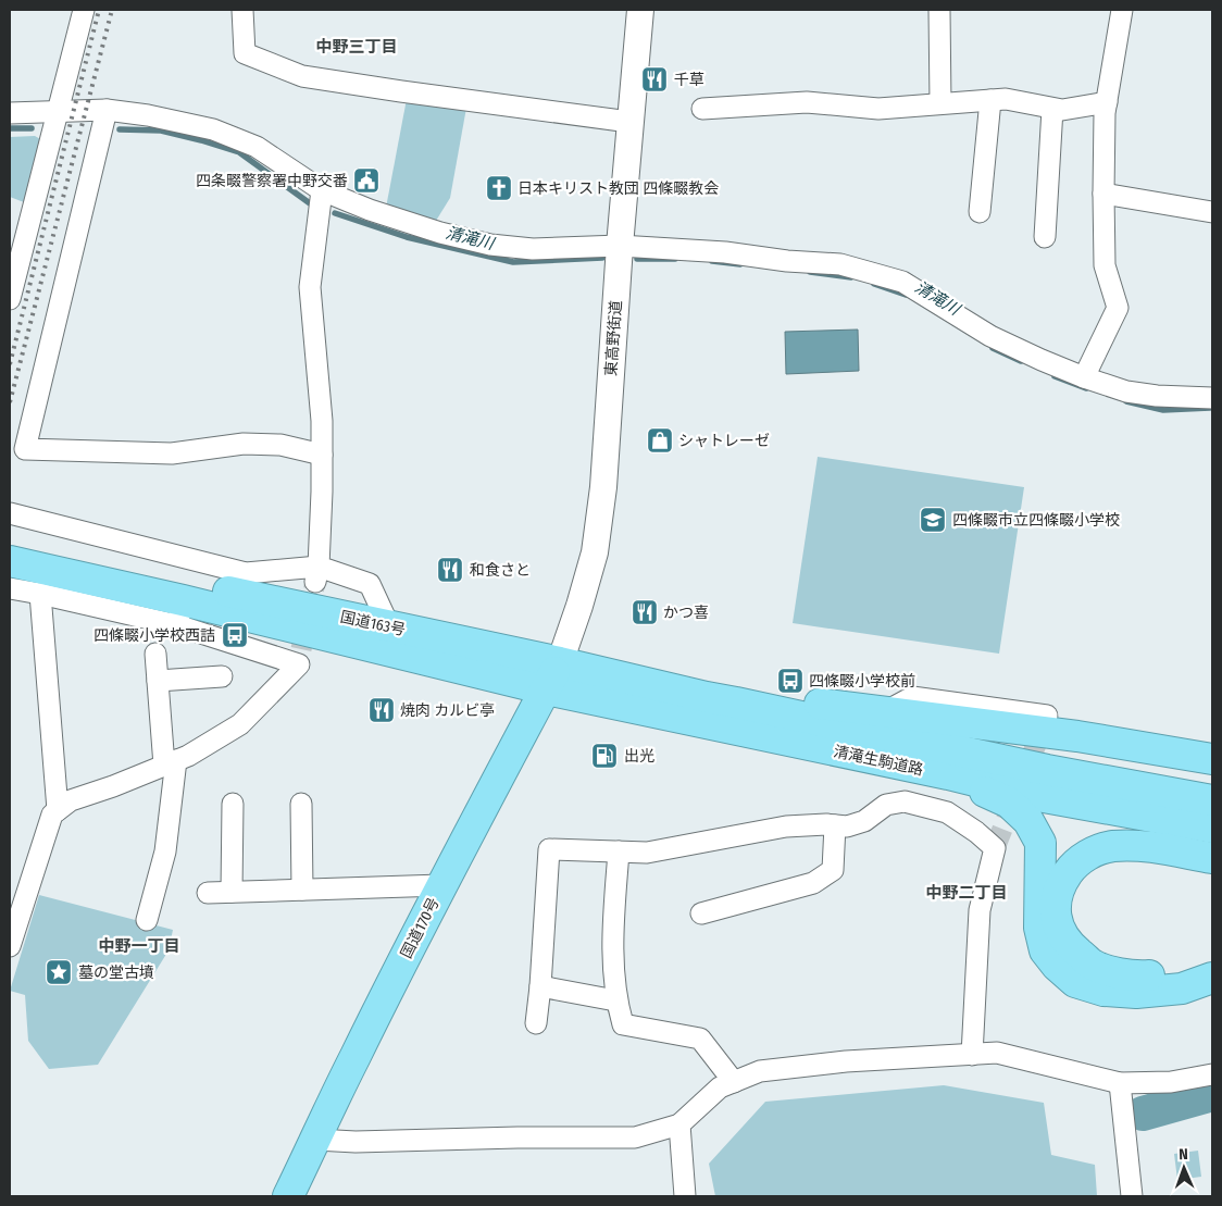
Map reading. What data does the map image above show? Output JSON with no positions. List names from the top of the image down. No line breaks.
{"streets":{"highway":["国道163号","清滝生駒道路","国道170号"],"street":["東高野街道"]},"crossings":[["東高野街道","国道163号"],["東高野街道","国道170号"],["国道163号","清滝生駒道路"],["国道163号","国道170号"],["清滝生駒道路","国道170号"]],"districts":["中野三丁目","中野二丁目","中野一丁目"],"water":["清滝川"],"places":{"restaurant":["千草","和食さと","かつ喜","焼肉 カルビ亭"],"public building":["四条畷警察署中野交番"],"church":["日本キリスト教団 四條畷教会"],"shop":["シャトレーゼ"],"school or university":["四條畷市立四條畷小学校"],"bus stop":["四條畷小学校西詰","四條畷小学校前"],"fuel station":["出光"],"place":["墓の堂古墳"]},"north":"top"}
